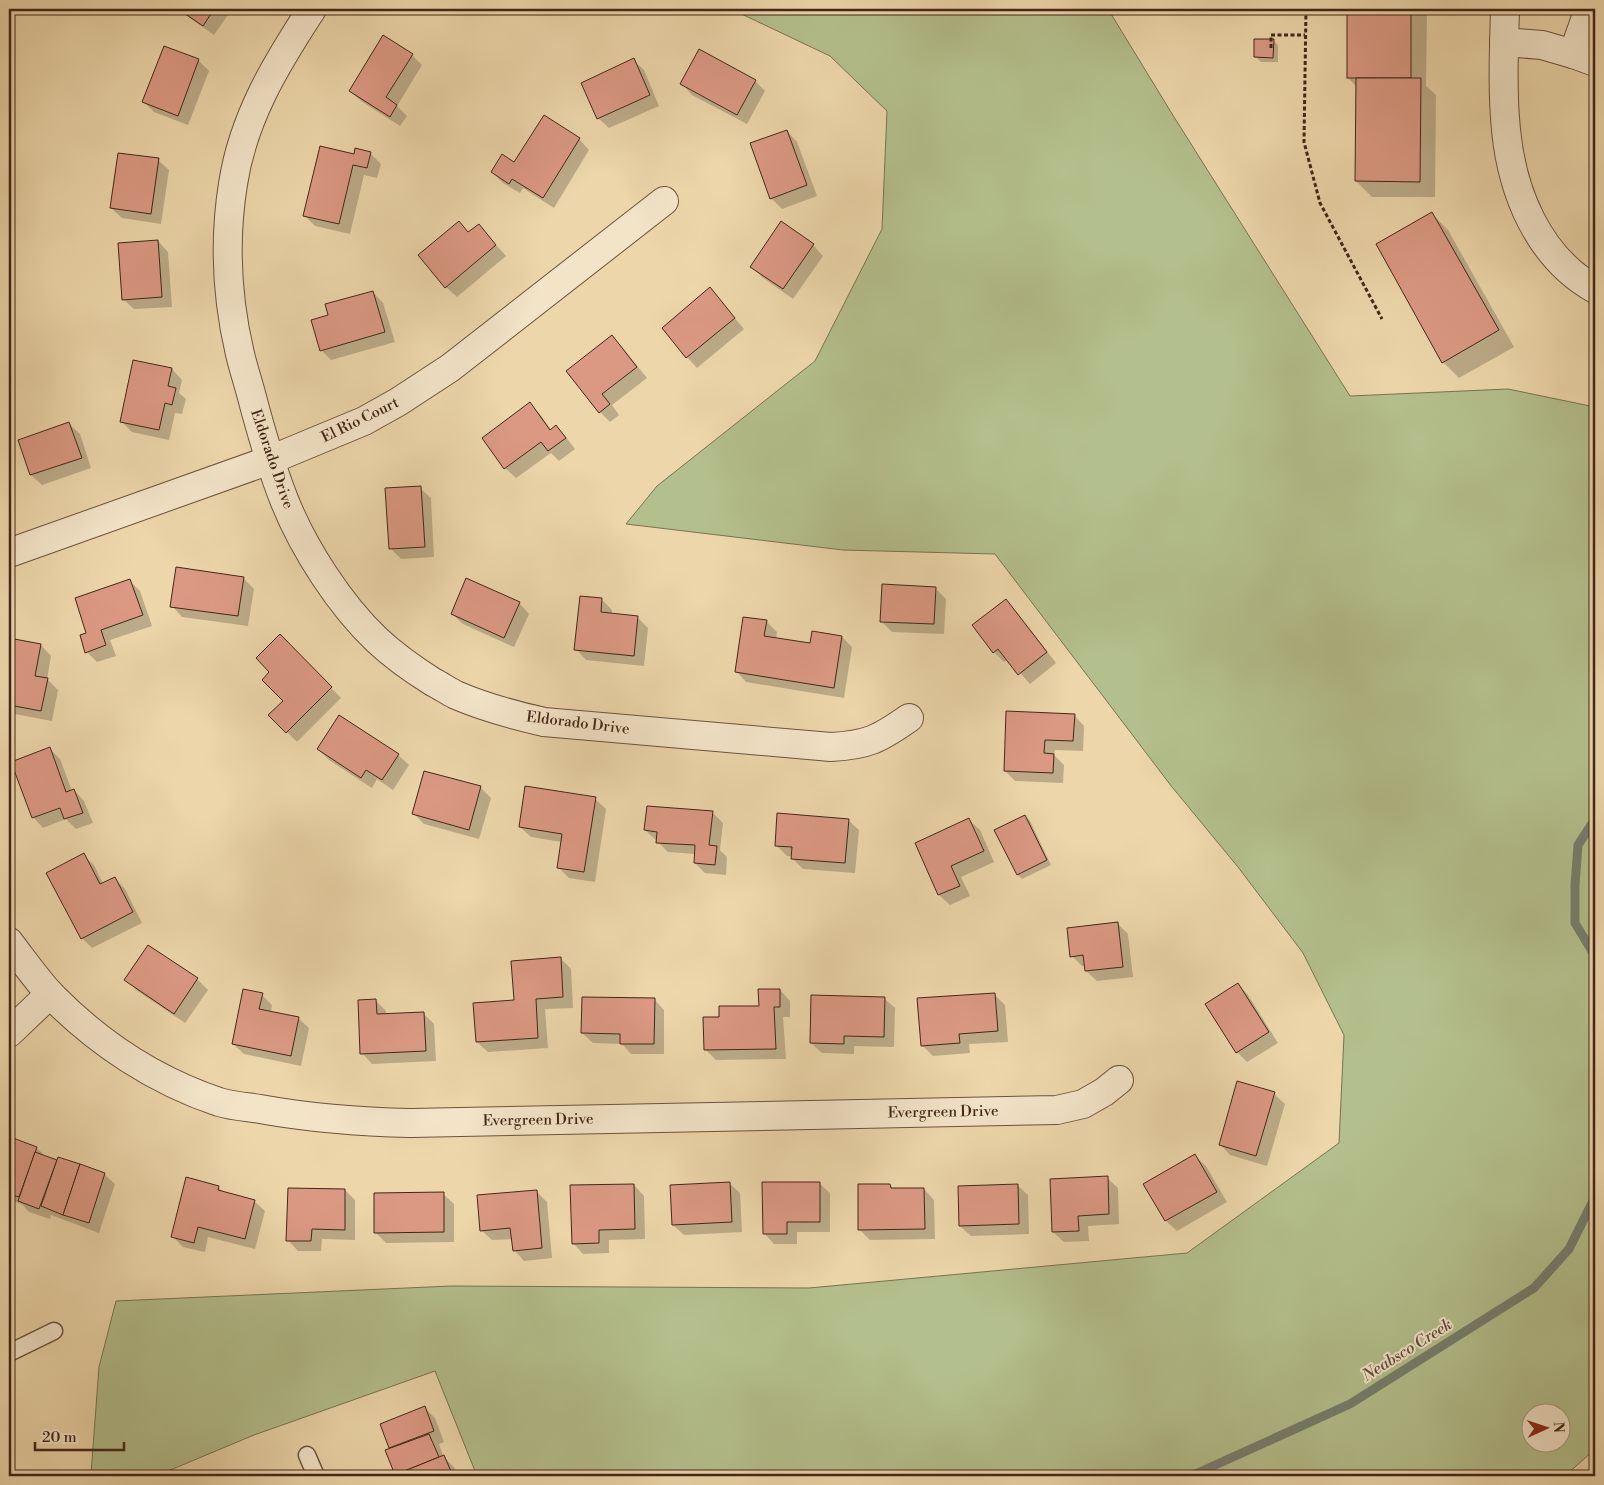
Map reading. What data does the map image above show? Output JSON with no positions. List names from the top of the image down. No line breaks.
{"streets":{"street":["El Rio Court","Eldorado Drive","Evergreen Drive"]},"crossings":[["El Rio Court","Eldorado Drive"]],"water":["Neabsco Creek"],"scale_bar":"20 m","north":"right"}
